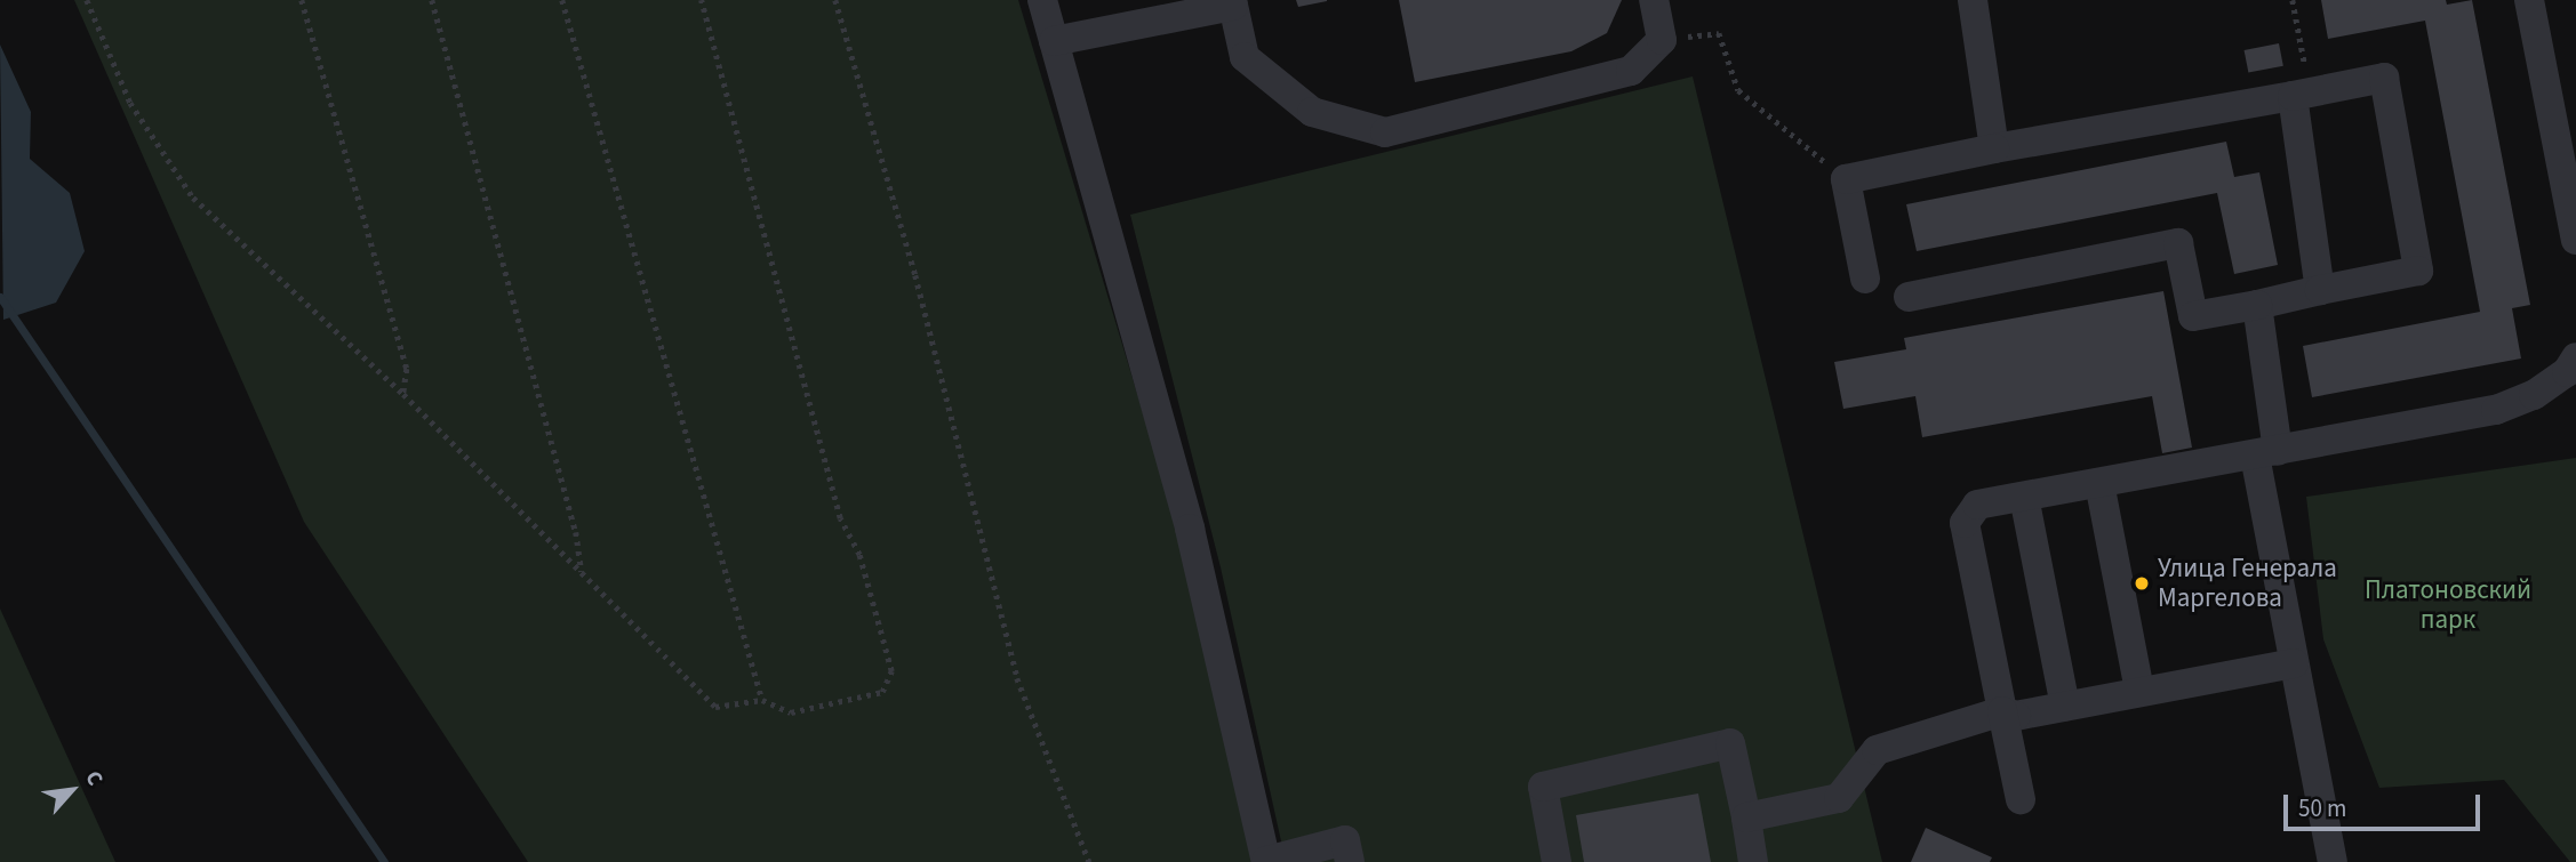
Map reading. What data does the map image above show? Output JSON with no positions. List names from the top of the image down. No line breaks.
{"parks":["Платоновский парк"],"places":["Улица Генерала Маргелова"],"scale_bar":"50 m","north":"top right"}
